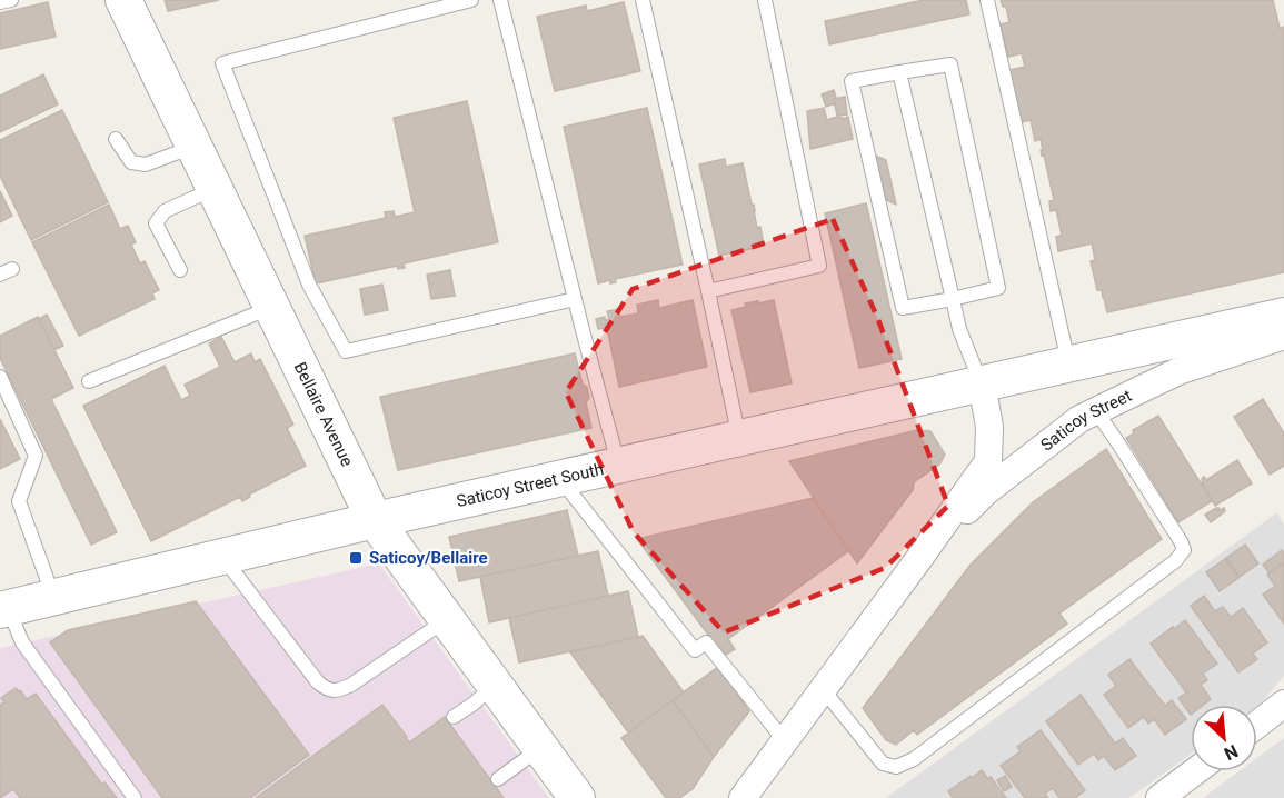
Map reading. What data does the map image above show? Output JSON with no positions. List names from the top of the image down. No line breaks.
{"streets":{"street":["Bellaire Avenue","Saticoy Street","Saticoy Street South"]},"crossings":[["Bellaire Avenue","Saticoy Street South"],["Saticoy Street","Saticoy Street South"]],"places":{"transit":["Saticoy/Bellaire"]},"north":"bottom right"}
